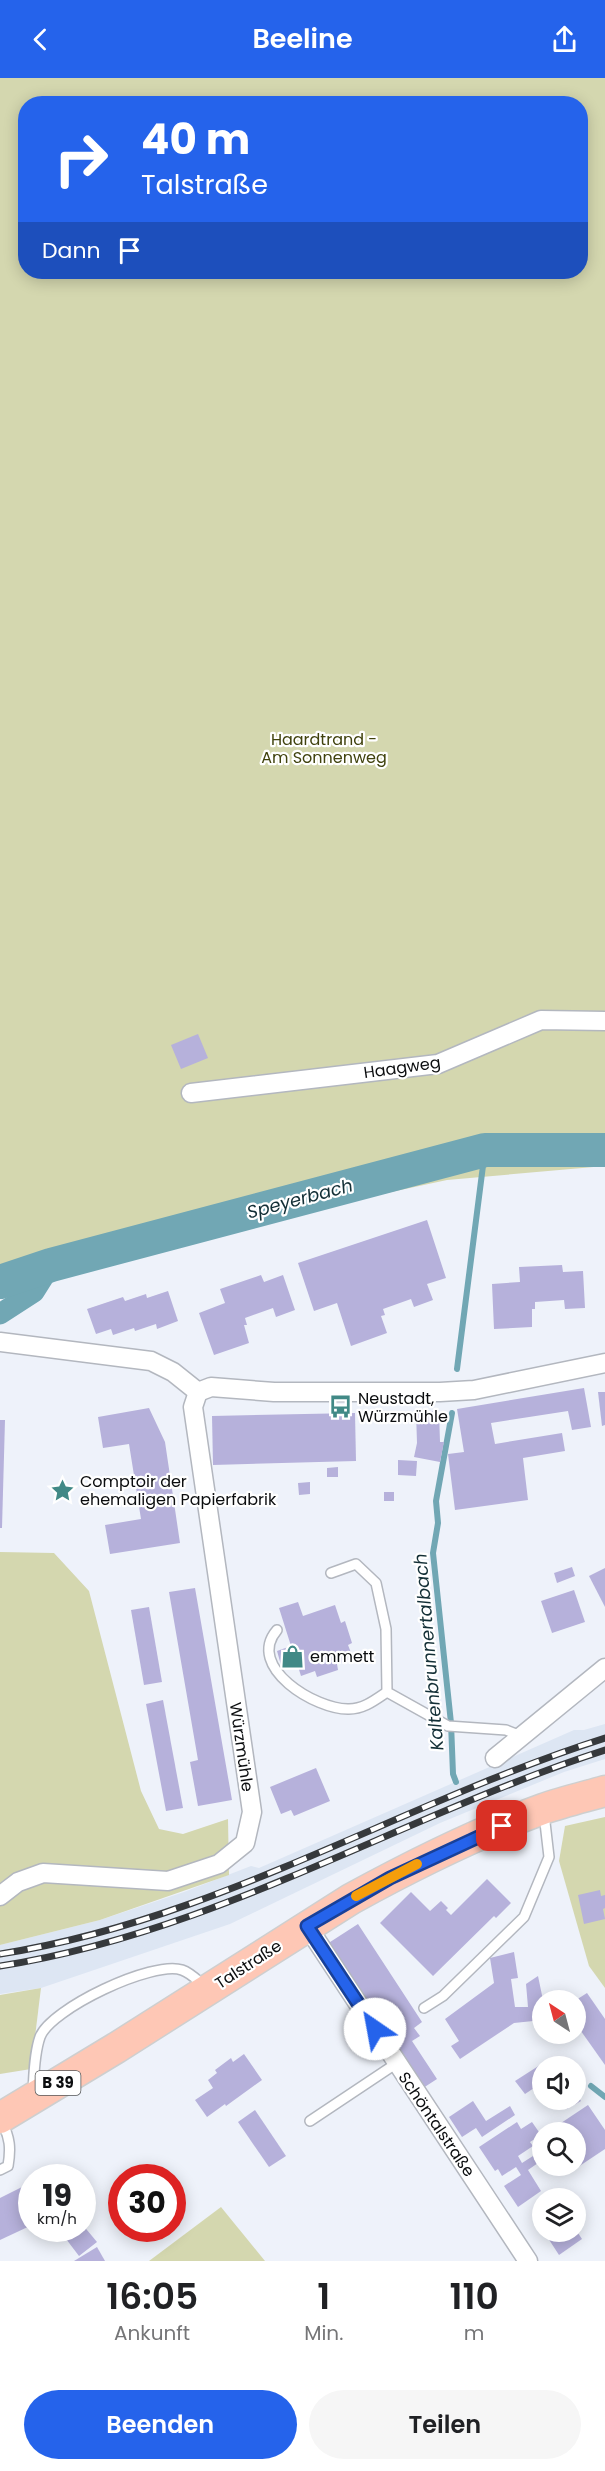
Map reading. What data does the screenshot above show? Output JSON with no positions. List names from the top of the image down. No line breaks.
{"streets":{"main road":["Talstraße","B 39"],"street":["Haagweg","Würzmühle","Schöntalstraße"]},"crossings":[["Talstraße","Schöntalstraße"]],"water":["Speyerbach","Kaltenbrunnertalbach"],"parks":["Haardtrand - Am Sonnenweg"],"places":{"bus stop":["Neustadt, Würzmühle"],"place":["Comptoir der ehemaligen Papierfabrik"],"shop":["emmett"]},"north":"top left","page":{"header":"Beeline","turn":["40 m","Talstraße"],"then":"Dann","speed":"19 km/h","limit":"30","eta":["16:05","Ankunft","1","Min.","110","m"],"buttons":["Beenden","Teilen"]}}
